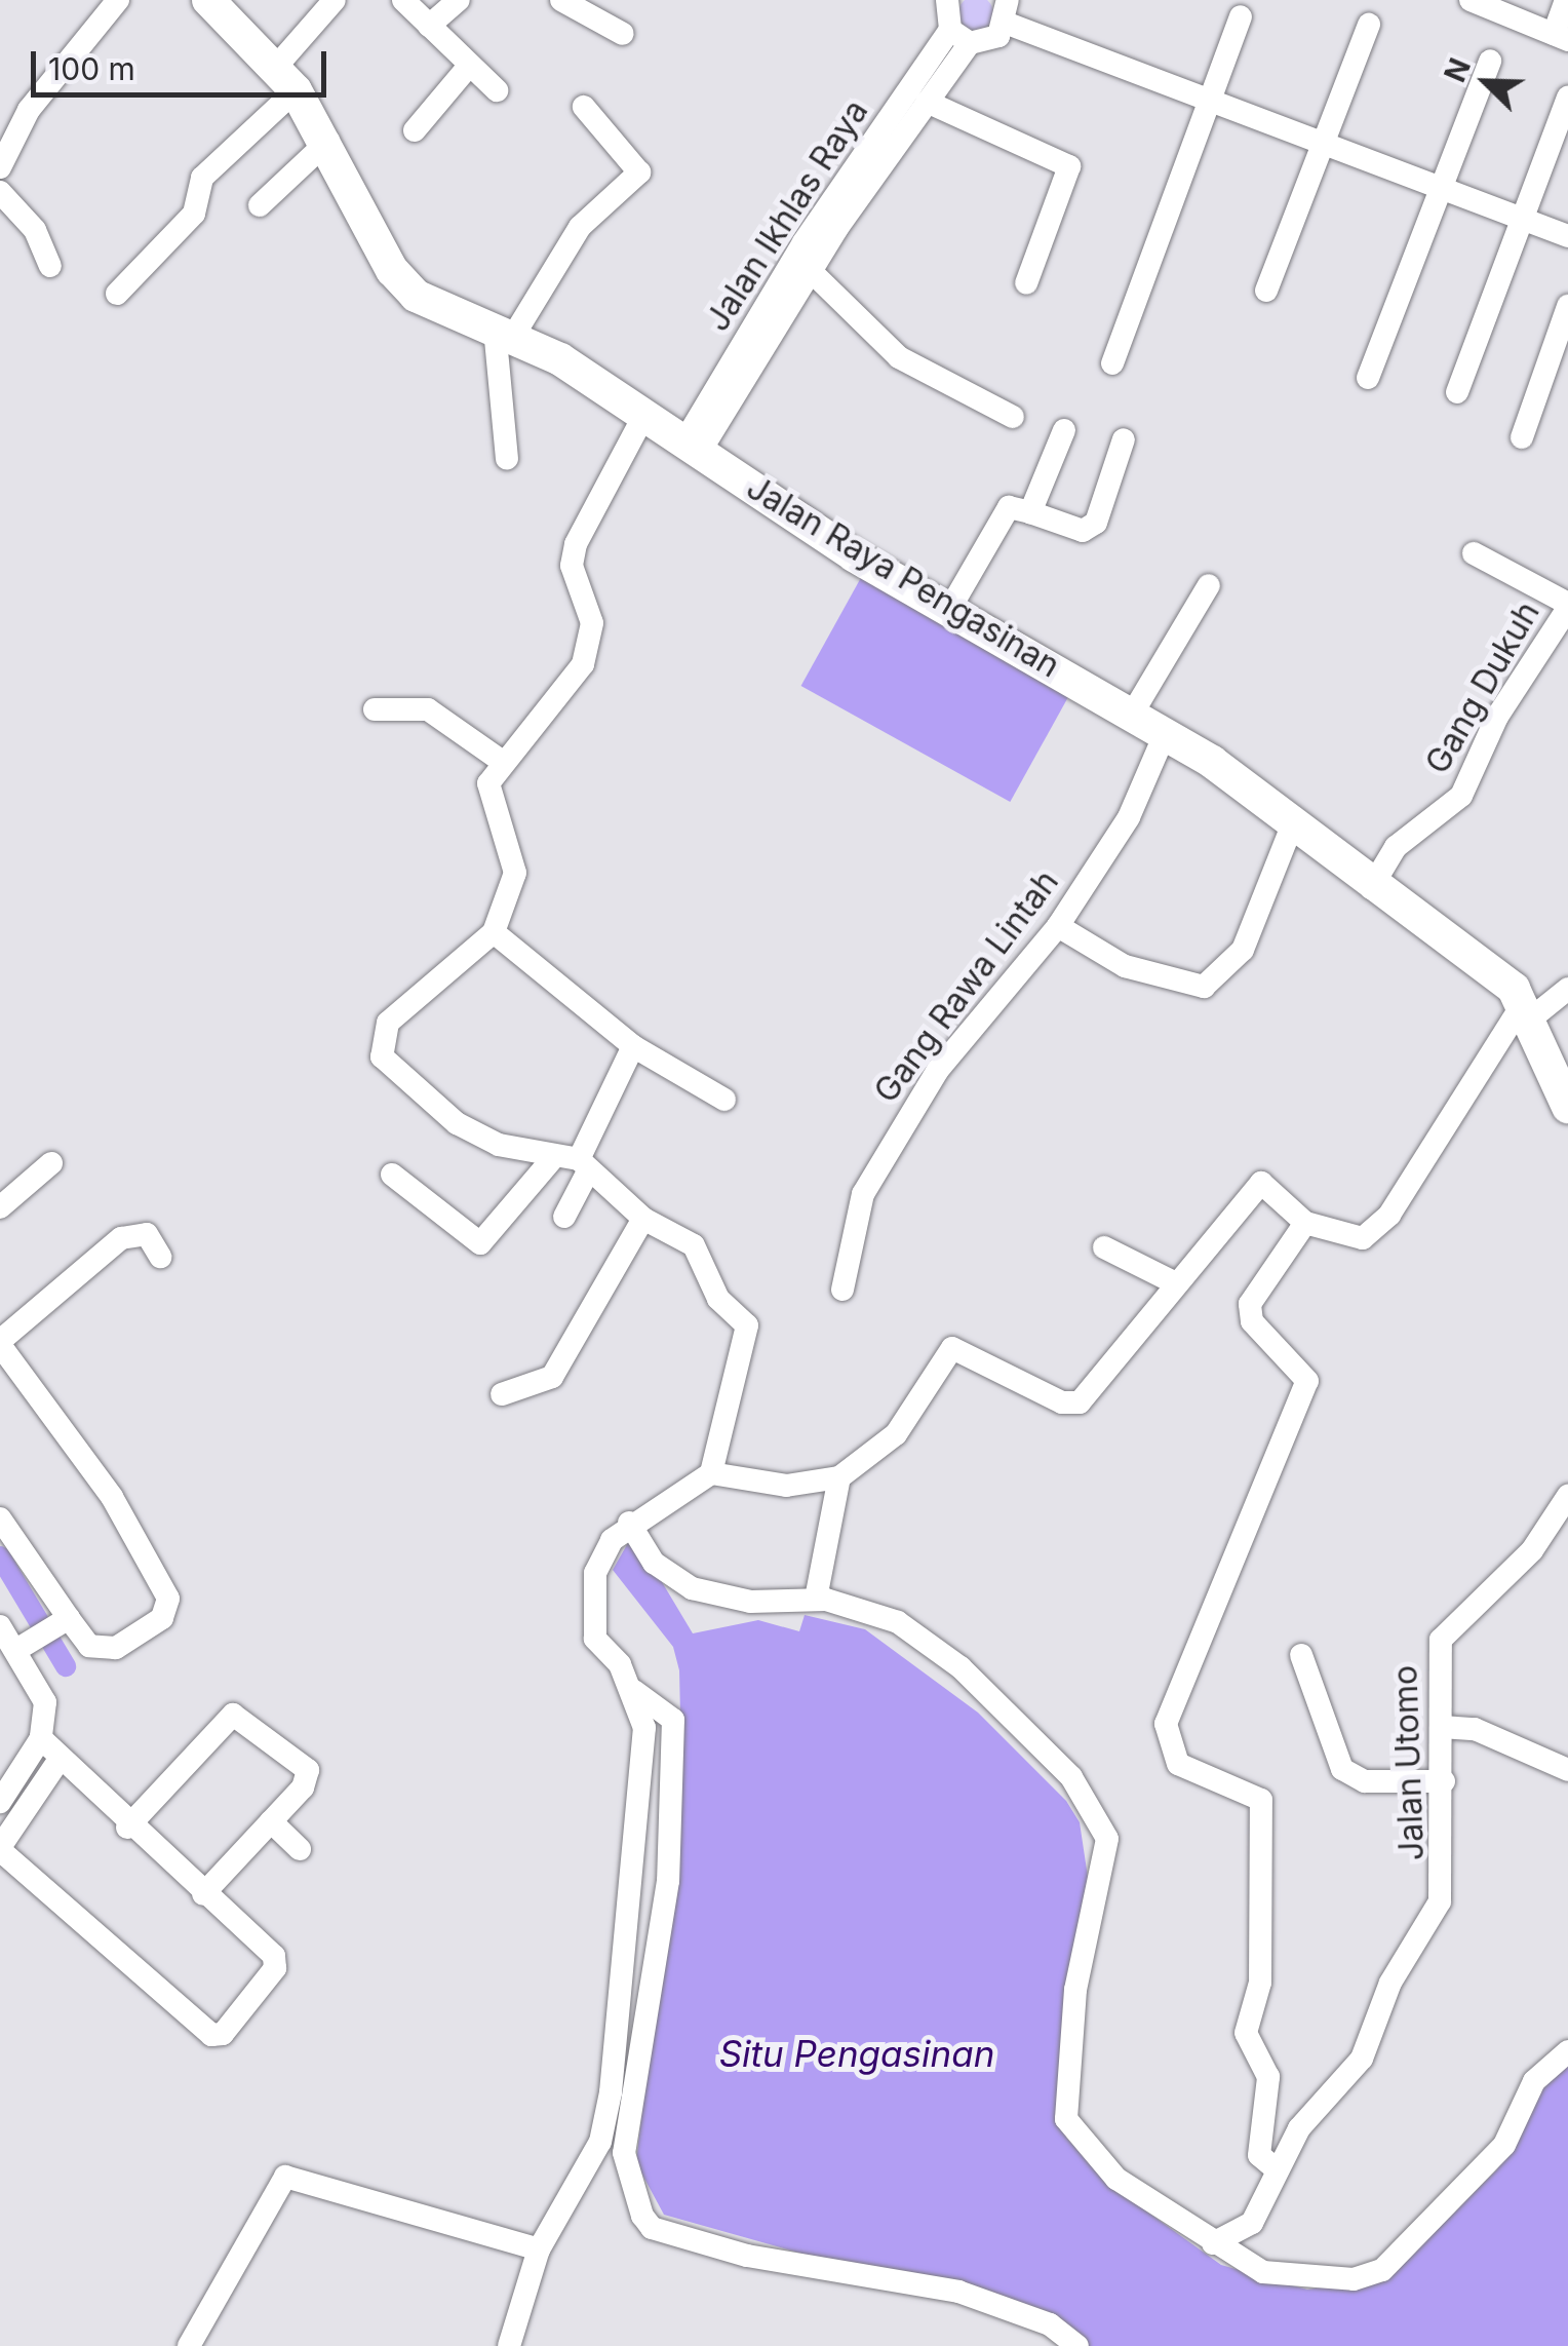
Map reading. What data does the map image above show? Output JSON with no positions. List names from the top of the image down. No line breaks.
{"streets":{"main road":["Jalan Raya Pengasinan"],"street":["Jalan Ikhlas Raya","Gang Dukuh","Gang Rawa Lintah","Jalan Utomo"]},"crossings":[["Jalan Ikhlas Raya","Jalan Raya Pengasinan"],["Jalan Raya Pengasinan","Gang Dukuh"],["Jalan Raya Pengasinan","Gang Rawa Lintah"]],"water":["Situ Pengasinan"],"scale_bar":"100 m","north":"top left"}
